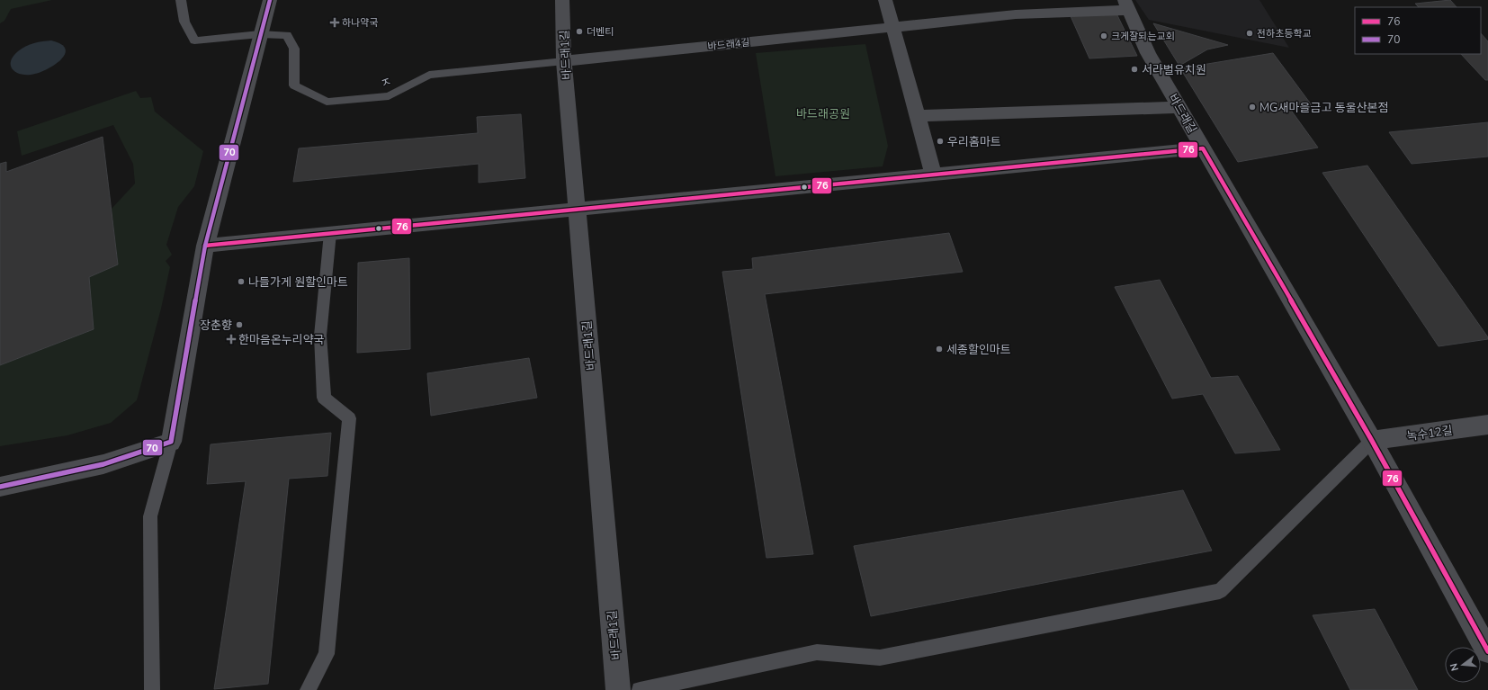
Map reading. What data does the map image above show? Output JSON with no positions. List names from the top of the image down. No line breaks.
{"streets":{"street":["바드래4길","바드래1길","바드래길","녹수12길"],"lane":["ㅈ"]},"crossings":[["바드래4길","바드래1길"],["바드래4길","ㅈ"],["바드래4길","바드래길"],["바드래1길","ㅈ"],["바드래1길","바드래길"],["바드래길","녹수12길"]],"parks":["바드래공원"],"places":{"health":["하나약국","한마음온누리약국"],"other":["더벤티","전하초등학교","크게잘되는교회","서라벌유치원","MG새마을금고 동울산본점","우리홈마트","나들가게 원할인마트","장춘향","세종할인마트"]},"lines":["transit line 70","transit line 76"],"legend":["76","70"],"north":"left"}
